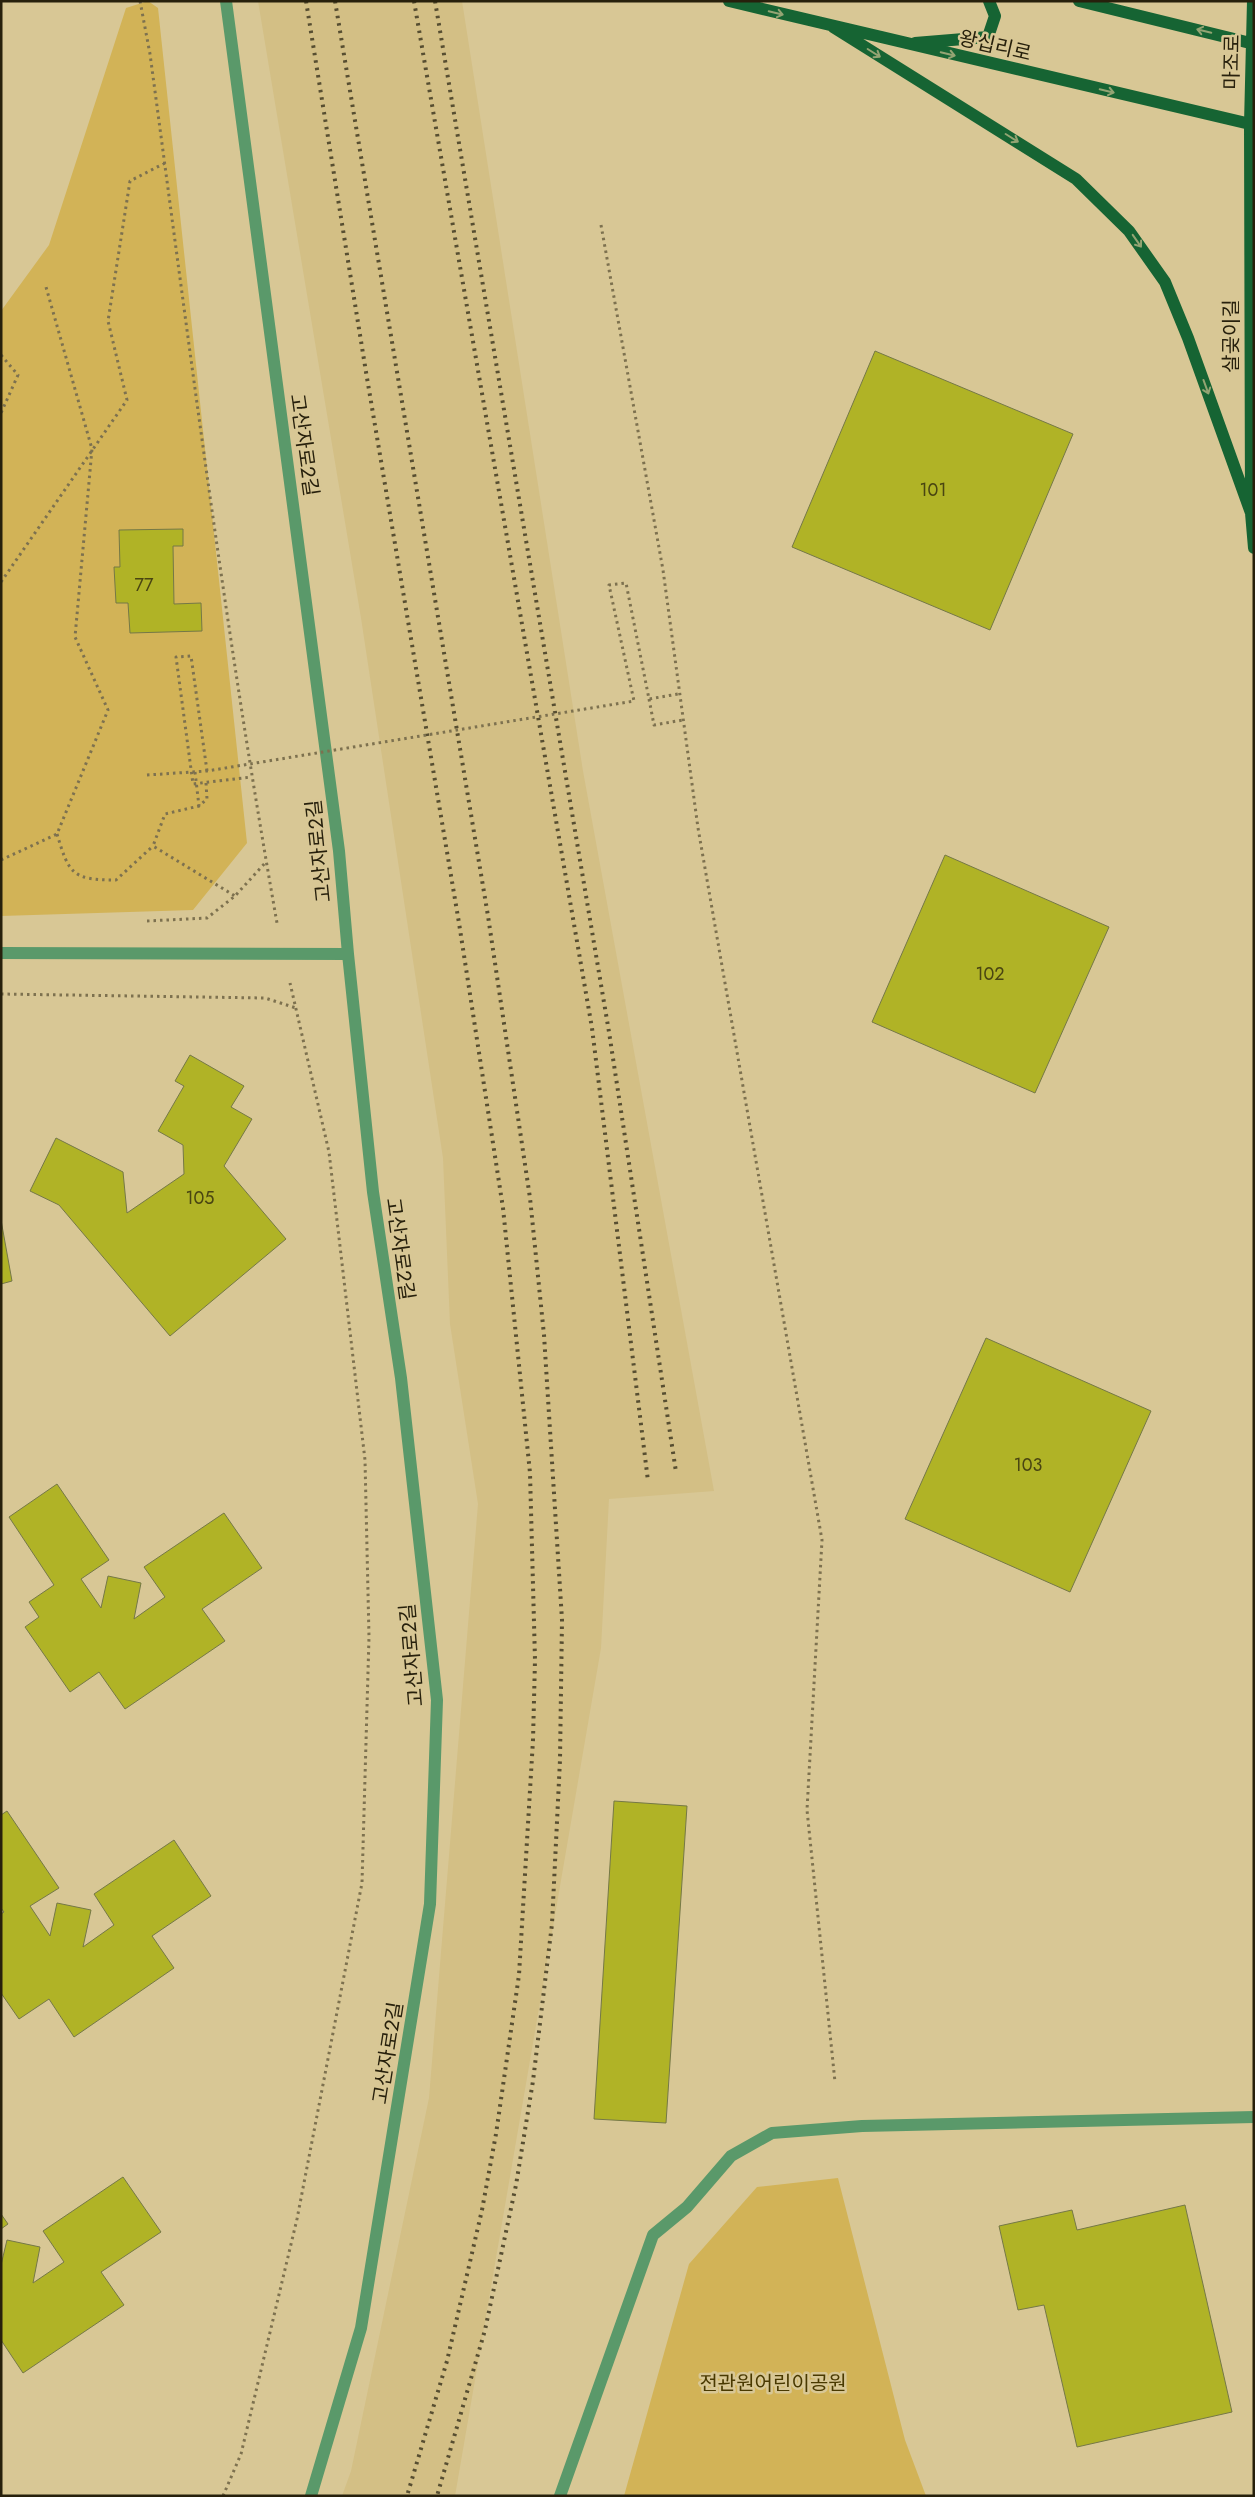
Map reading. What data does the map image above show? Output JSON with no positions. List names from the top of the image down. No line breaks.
{"streets":{"main road":["왕십리로","마조로","살곶이길"],"street":["고산자로2길"]},"crossings":[["왕십리로","마조로"],["왕십리로","살곶이길"],["마조로","살곶이길"]],"parks":["전관원어린이공원"],"house_numbers":["101","77","102","105","103"]}
